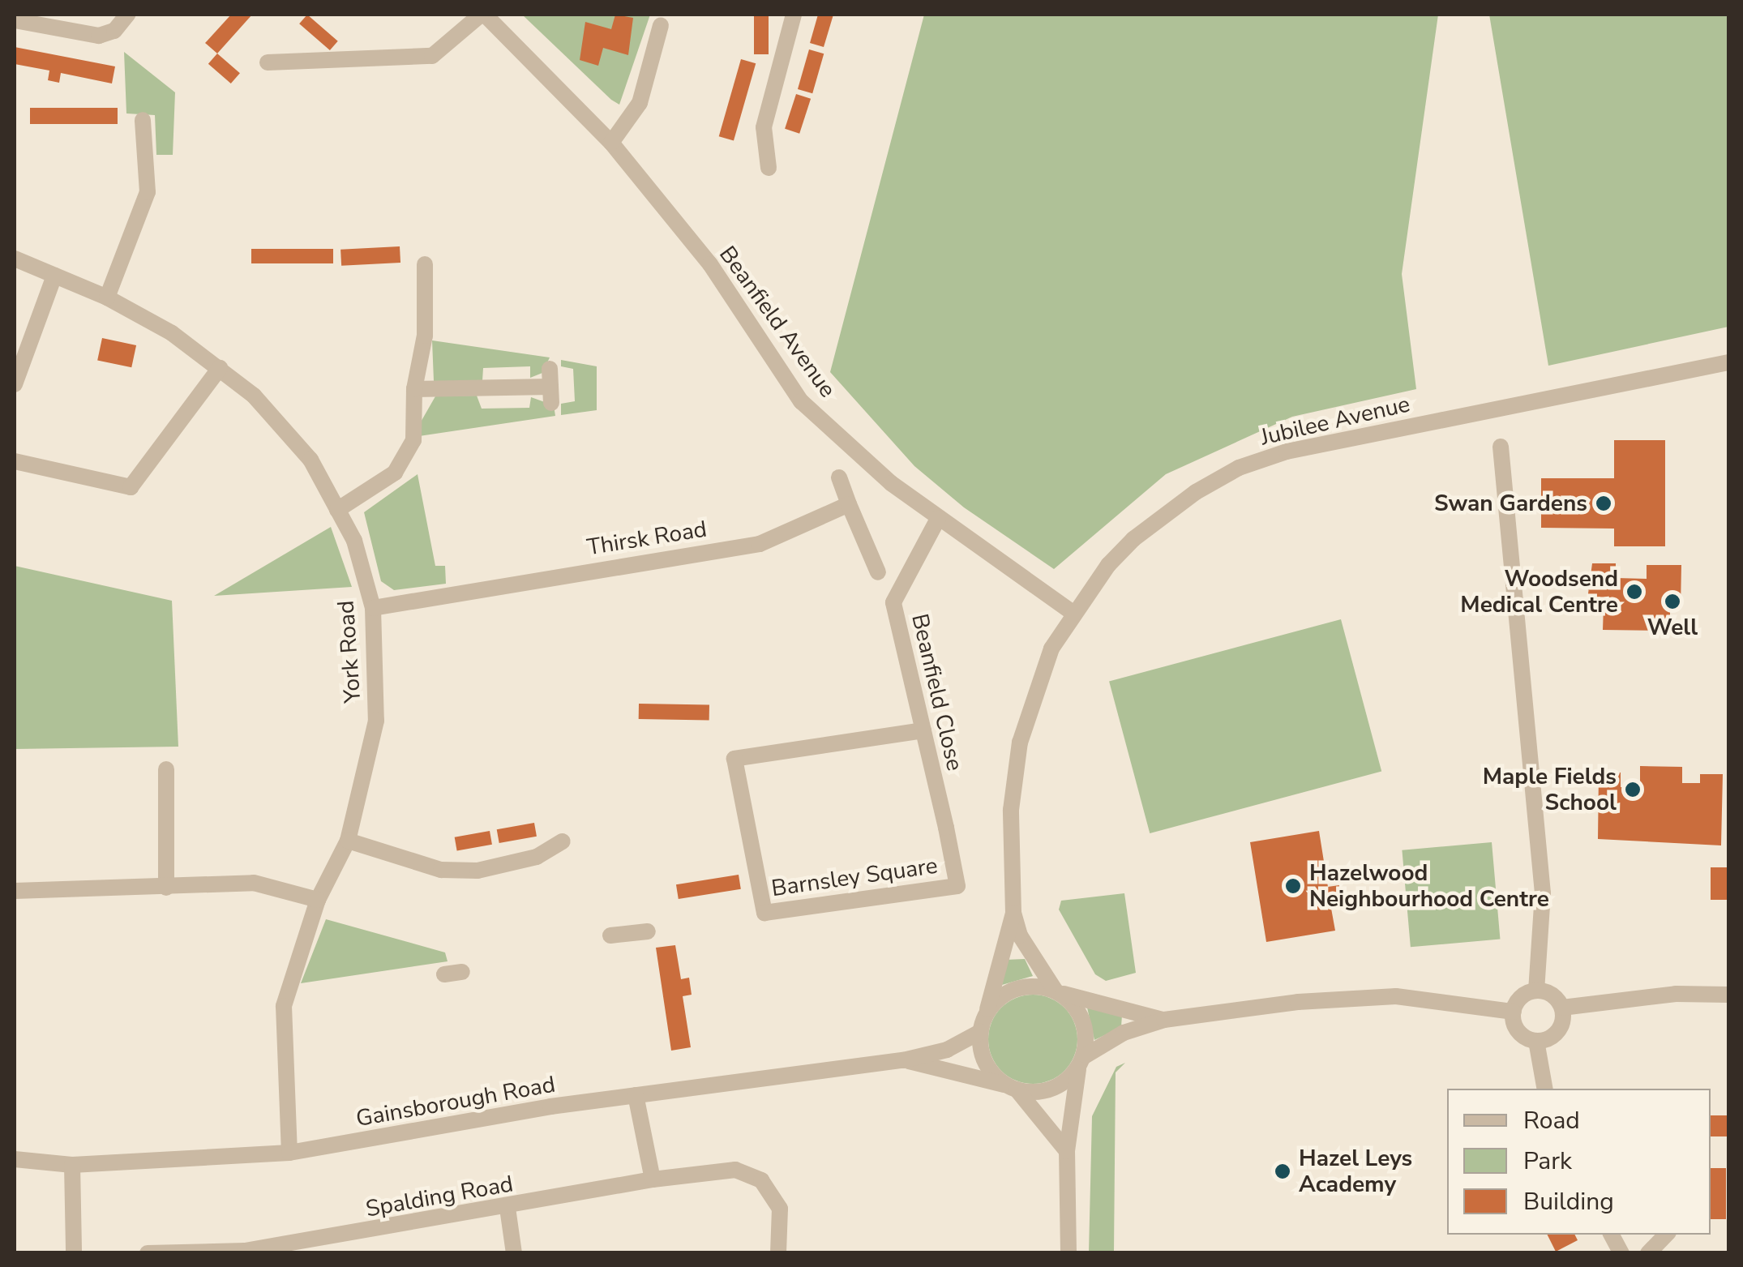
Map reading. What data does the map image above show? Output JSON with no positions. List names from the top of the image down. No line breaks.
{"streets":{"street":["Beanfield Avenue","Jubilee Avenue","Thirsk Road","York Road","Beanfield Close","Barnsley Square","Gainsborough Road","Spalding Road"]},"crossings":[["Beanfield Avenue","Jubilee Avenue"],["Beanfield Avenue","Beanfield Close"],["Jubilee Avenue","Gainsborough Road"],["Thirsk Road","York Road"],["York Road","Gainsborough Road"],["Beanfield Close","Barnsley Square"]],"places":["Swan Gardens","Woodsend Medical Centre","Well","Maple Fields School","Hazelwood Neighbourhood Centre","Hazel Leys Academy"],"legend":["Road","Park","Building"]}
